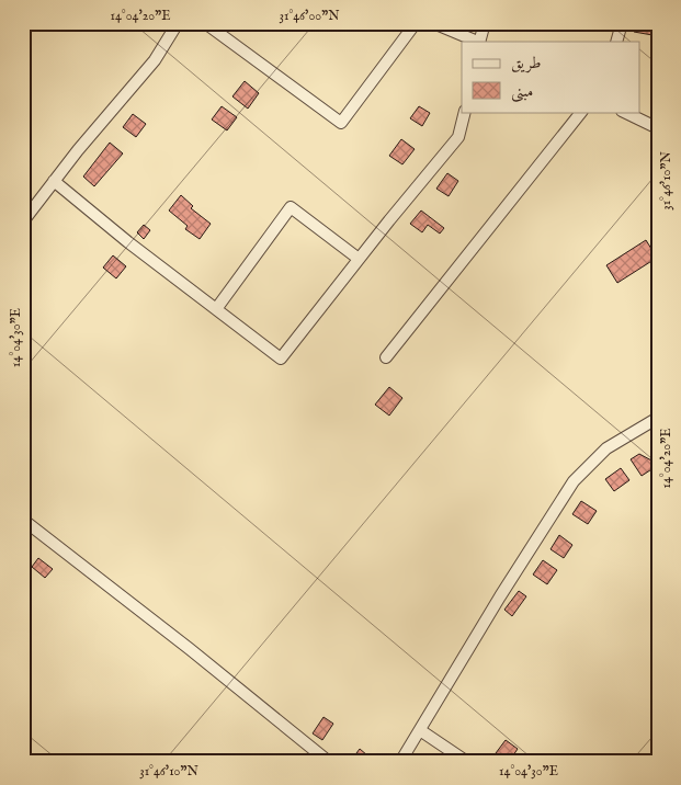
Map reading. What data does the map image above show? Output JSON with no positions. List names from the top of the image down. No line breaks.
{"legend":["طريق","مبنى"],"coordinates":["14°04'20\"E","31°46'00\"N","31°46'10\"N","14°04'30\"E"]}
